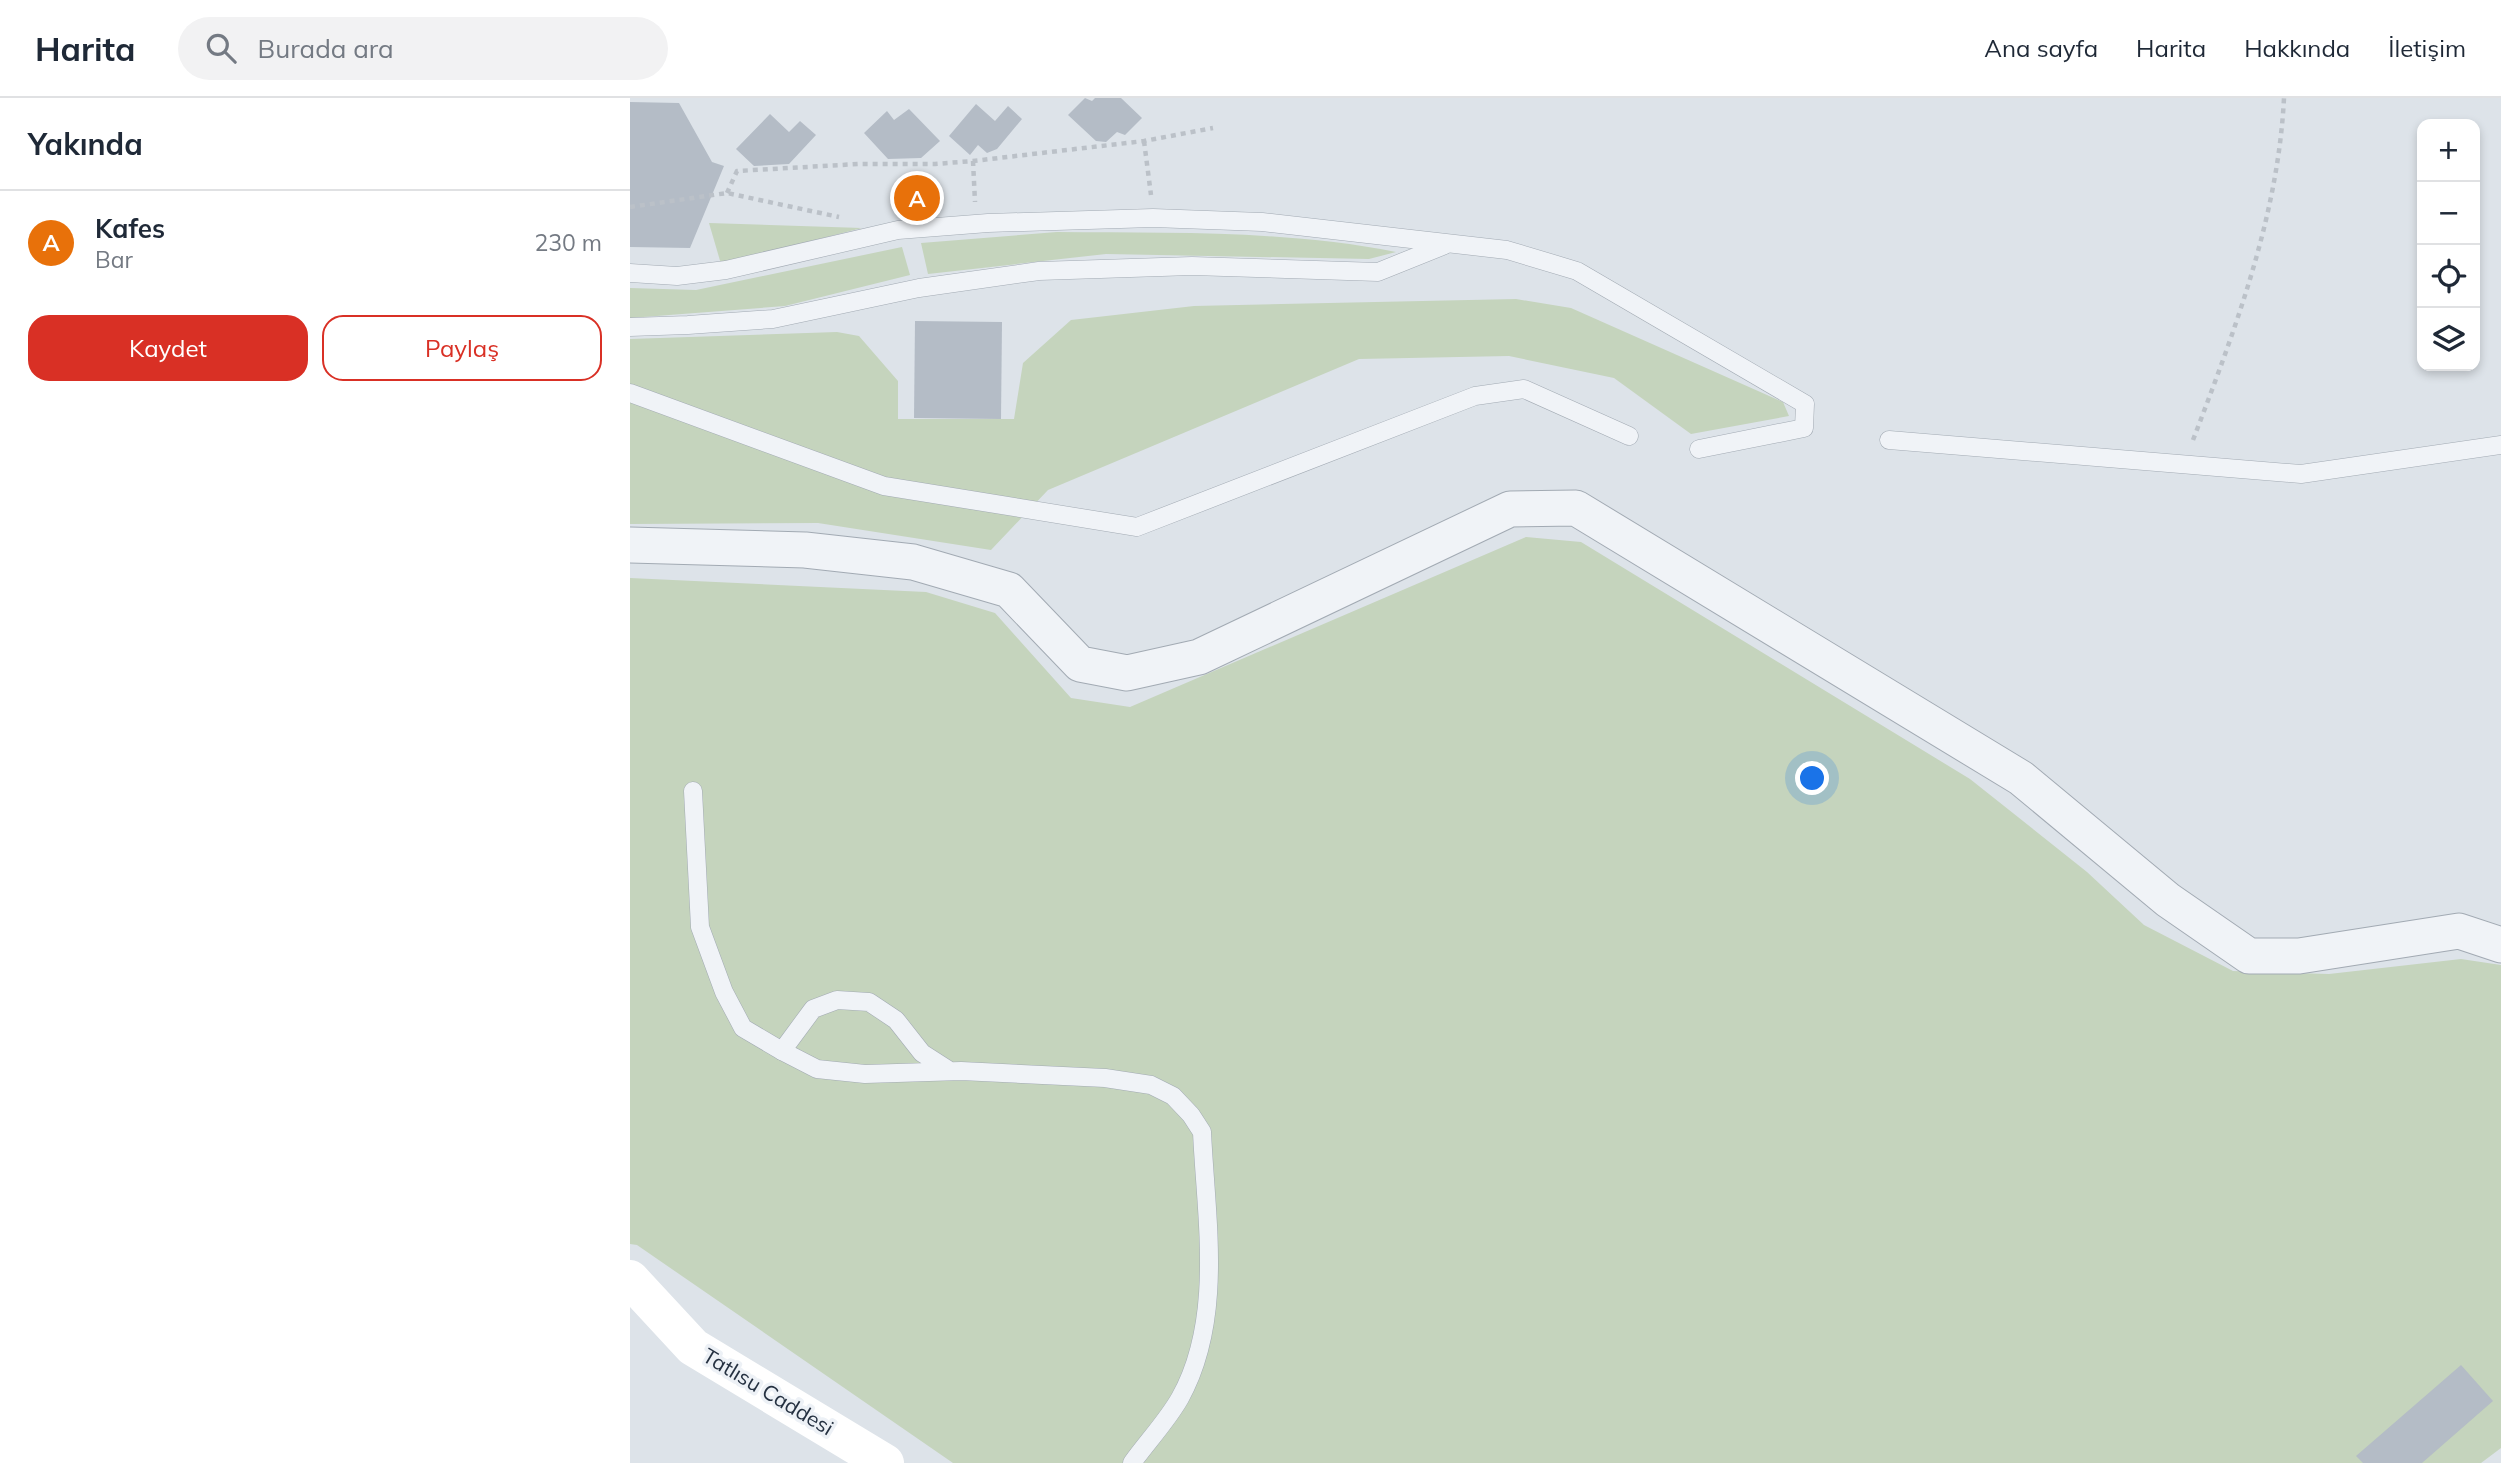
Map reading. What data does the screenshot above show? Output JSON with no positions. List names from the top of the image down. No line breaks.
{"streets":{"main road":["Tatlısu Caddesi"]},"page":{"header":"Harita","search":"Burada ara","nav":["Ana sayfa","Harita","Hakkında","İletişim"],"heading":"Yakında","map_buttons":["+","−"],"pins":"A","list":[{"mark":"A","name":"Kafes","note":"Bar","value":"230 m"}],"buttons":["Kaydet","Paylaş"]}}
